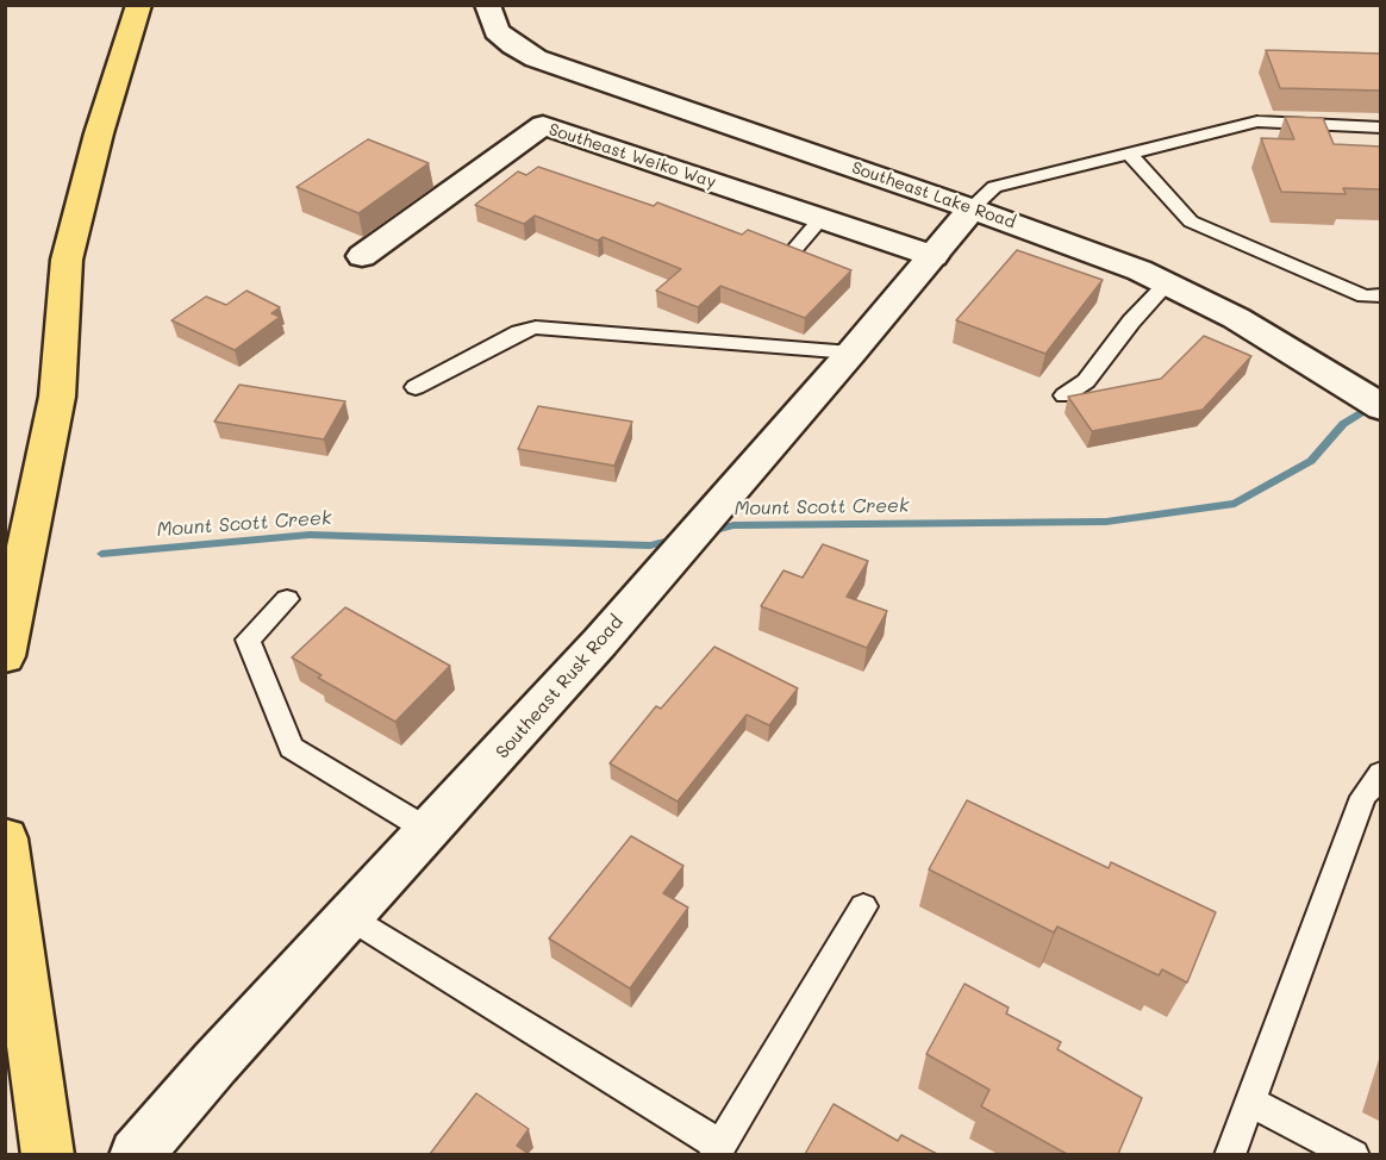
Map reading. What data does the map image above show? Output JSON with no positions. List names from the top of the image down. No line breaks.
{"streets":{"street":["Southeast Weiko Way","Southeast Lake Road","Southeast Rusk Road"]},"crossings":[["Southeast Weiko Way","Southeast Rusk Road"],["Southeast Lake Road","Southeast Rusk Road"]],"water":["Mount Scott Creek"]}
